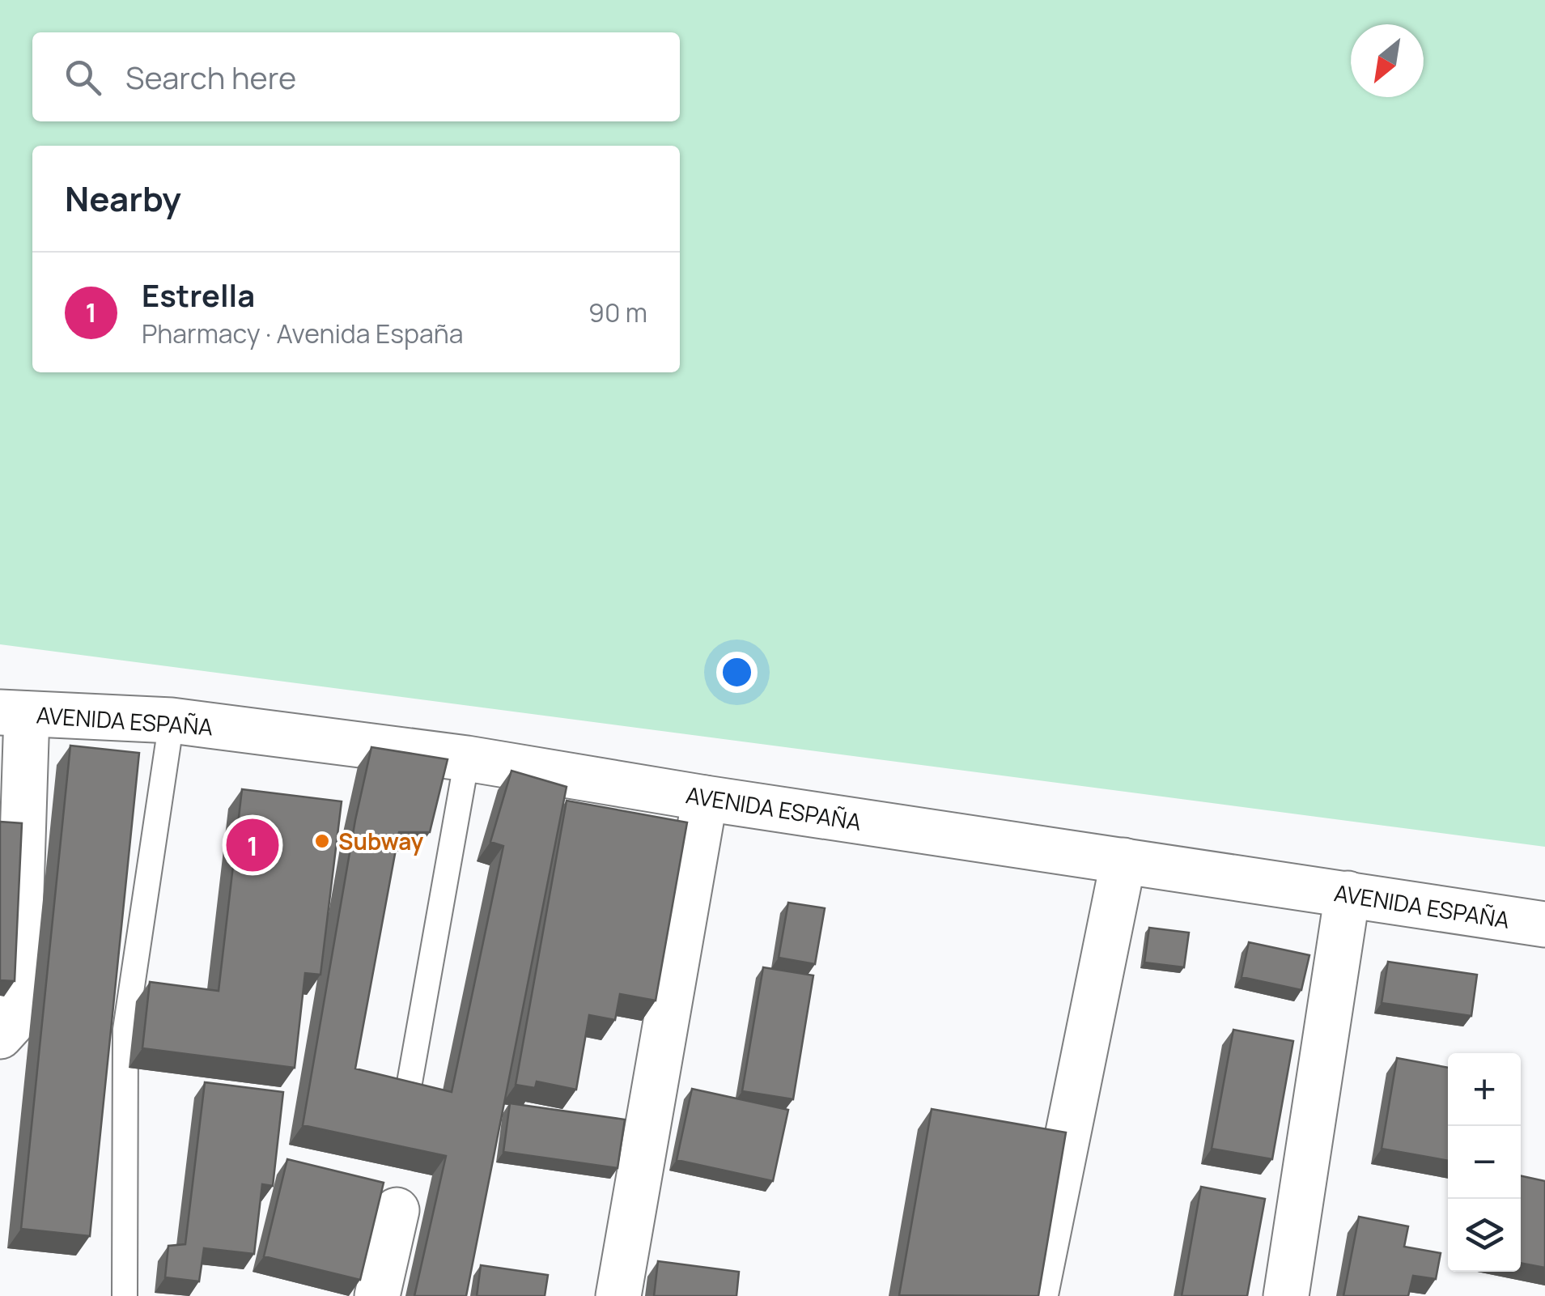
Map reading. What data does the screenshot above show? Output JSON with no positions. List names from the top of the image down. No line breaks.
{"streets":{"street":["AVENIDA ESPAÑA"]},"places":["Subway"],"north":"bottom left","page":{"search":"Search here","heading":"Nearby","list":[{"mark":"1","name":"Estrella","note":"Pharmacy · Avenida España","value":"90 m"}],"pins":"1","map_buttons":["+","−"]}}
